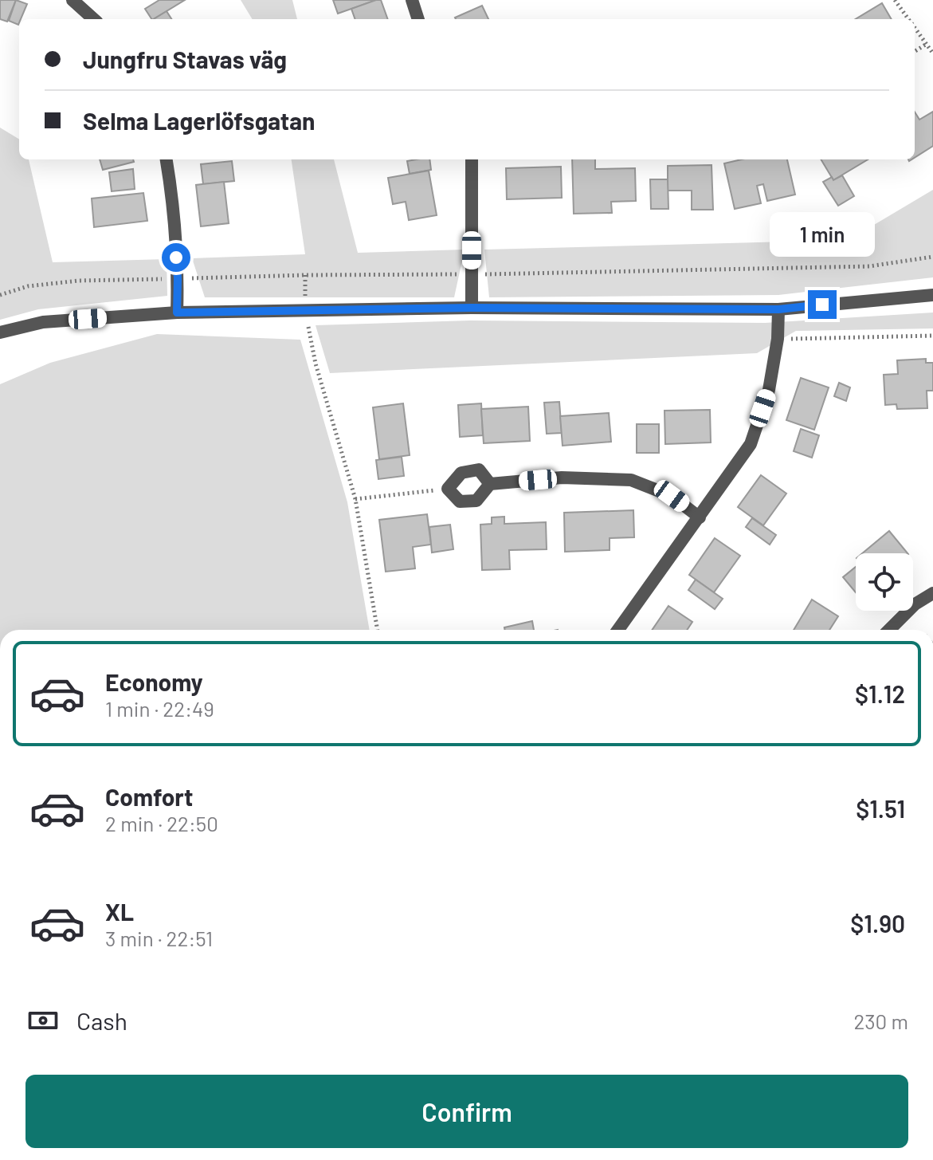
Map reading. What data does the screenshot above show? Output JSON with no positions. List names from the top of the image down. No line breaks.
{"page":{"banner":["Jungfru Stavas väg","Selma Lagerlöfsgatan"],"bubble":"1 min","list":[{"name":"Economy","note":"1 min · 22:49","value":"$1.12"},{"name":"Comfort","note":"2 min · 22:50","value":"$1.51"},{"name":"XL","note":"3 min · 22:51","value":"$1.90"}],"pay":["Cash","230 m"],"buttons":"Confirm"}}
